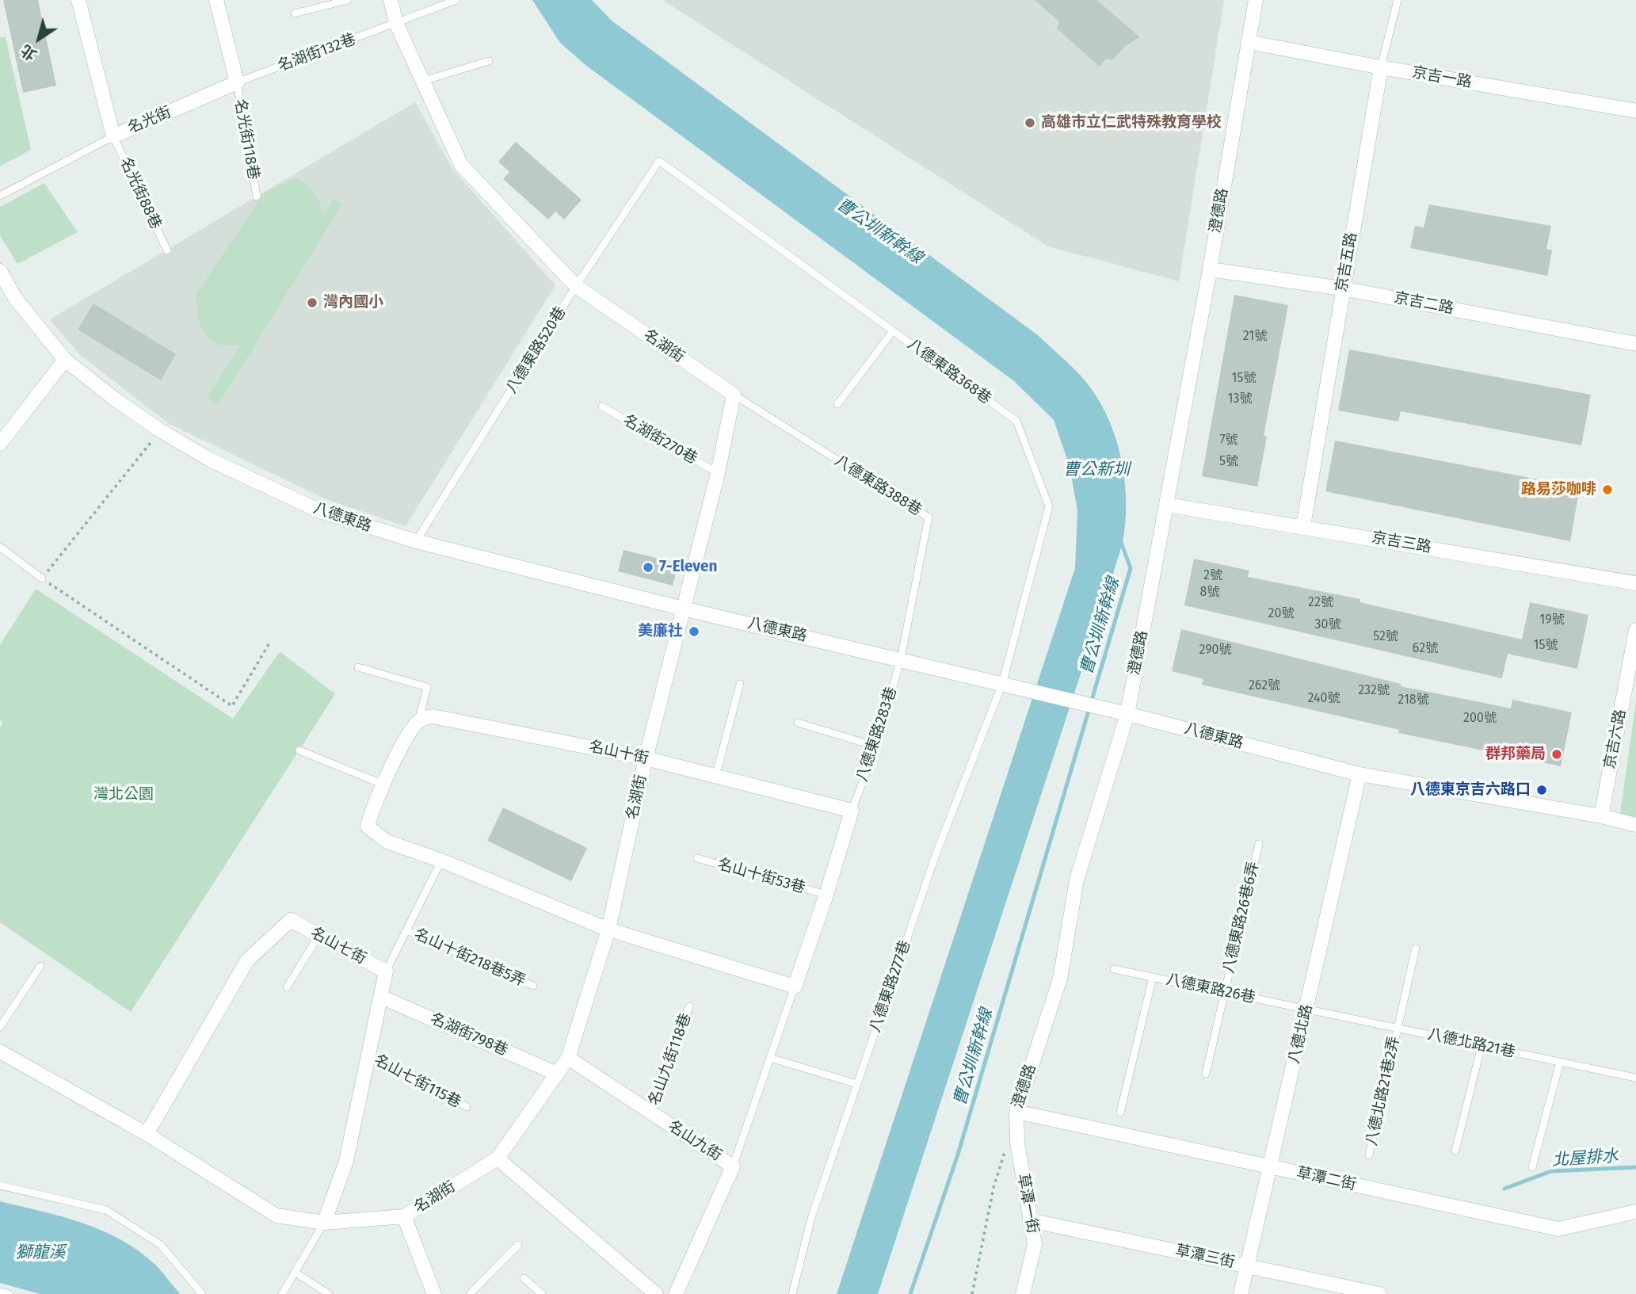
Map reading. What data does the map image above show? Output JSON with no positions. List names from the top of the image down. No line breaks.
{"streets":{"street":["京吉一路","名光街","澄德路","京吉五路","京吉二路","名湖街","八德東路","京吉三路","京吉六路","名山十街","名山七街","八德北路","名湖街798巷","名山九街","草潭二街","草潭一街","草潭三街"],"lane":["名湖街132巷","名光街118巷","名光街88巷","八德東路520巷","八德東路368巷","名湖街270巷","八德東路388巷","八德東路283巷","名山十街53巷","八德東路26巷6弄","名山十街218巷5弄","八德東路277巷","八德東路26巷","八德北路21巷","名山九街118巷","名山七街115巷","八德北路21巷2弄"]},"crossings":[["名湖街132巷","名光街"],["名湖街132巷","名光街118巷"],["名湖街132巷","名湖街"],["京吉一路","澄德路"],["京吉一路","京吉五路"],["名光街","名光街118巷"],["名光街","名光街88巷"],["澄德路","京吉二路"],["澄德路","八德東路"],["澄德路","京吉三路"],["澄德路","草潭二街"],["澄德路","草潭一街"],["京吉五路","京吉二路"],["京吉五路","京吉三路"],["名湖街","八德東路520巷"],["名湖街","名湖街270巷"],["名湖街","八德東路388巷"],["名湖街","八德東路"],["名湖街","名山十街"],["名湖街","名山七街"],["名湖街","名湖街798巷"],["名湖街","名山九街"],["八德東路520巷","八德東路368巷"],["八德東路520巷","八德東路"],["八德東路368巷","八德東路"],["八德東路368巷","八德東路277巷"],["八德東路388巷","八德東路"],["八德東路388巷","八德東路283巷"],["八德東路","八德東路283巷"],["八德東路","京吉六路"],["八德東路","八德東路277巷"],["八德東路","八德北路"],["八德東路283巷","名山十街"],["八德東路26巷6弄","八德東路26巷"],["八德東路26巷","八德北路"],["八德東路26巷","八德北路21巷"],["八德北路","八德北路21巷"],["八德北路","草潭二街"],["八德北路","草潭三街"],["八德北路21巷","八德北路21巷2弄"],["名山九街118巷","名山九街"],["草潭二街","草潭一街"],["草潭一街","草潭三街"]],"water":["曹公圳新幹線","曹公新圳","北屋排水","獅龍溪"],"parks":["灣北公園"],"places":["高雄市立仁武特殊教育學校","灣內國小","路易莎咖啡","7-Eleven","美廉社","群邦藥局","八德東京吉六路口"],"house_numbers":["21號","15號","13號","7號","5號","2號","8號","22號","20號","19號","30號","52號","15號","62號","290號","262號","232號","240號","218號","200號"],"north":"bottom left"}
